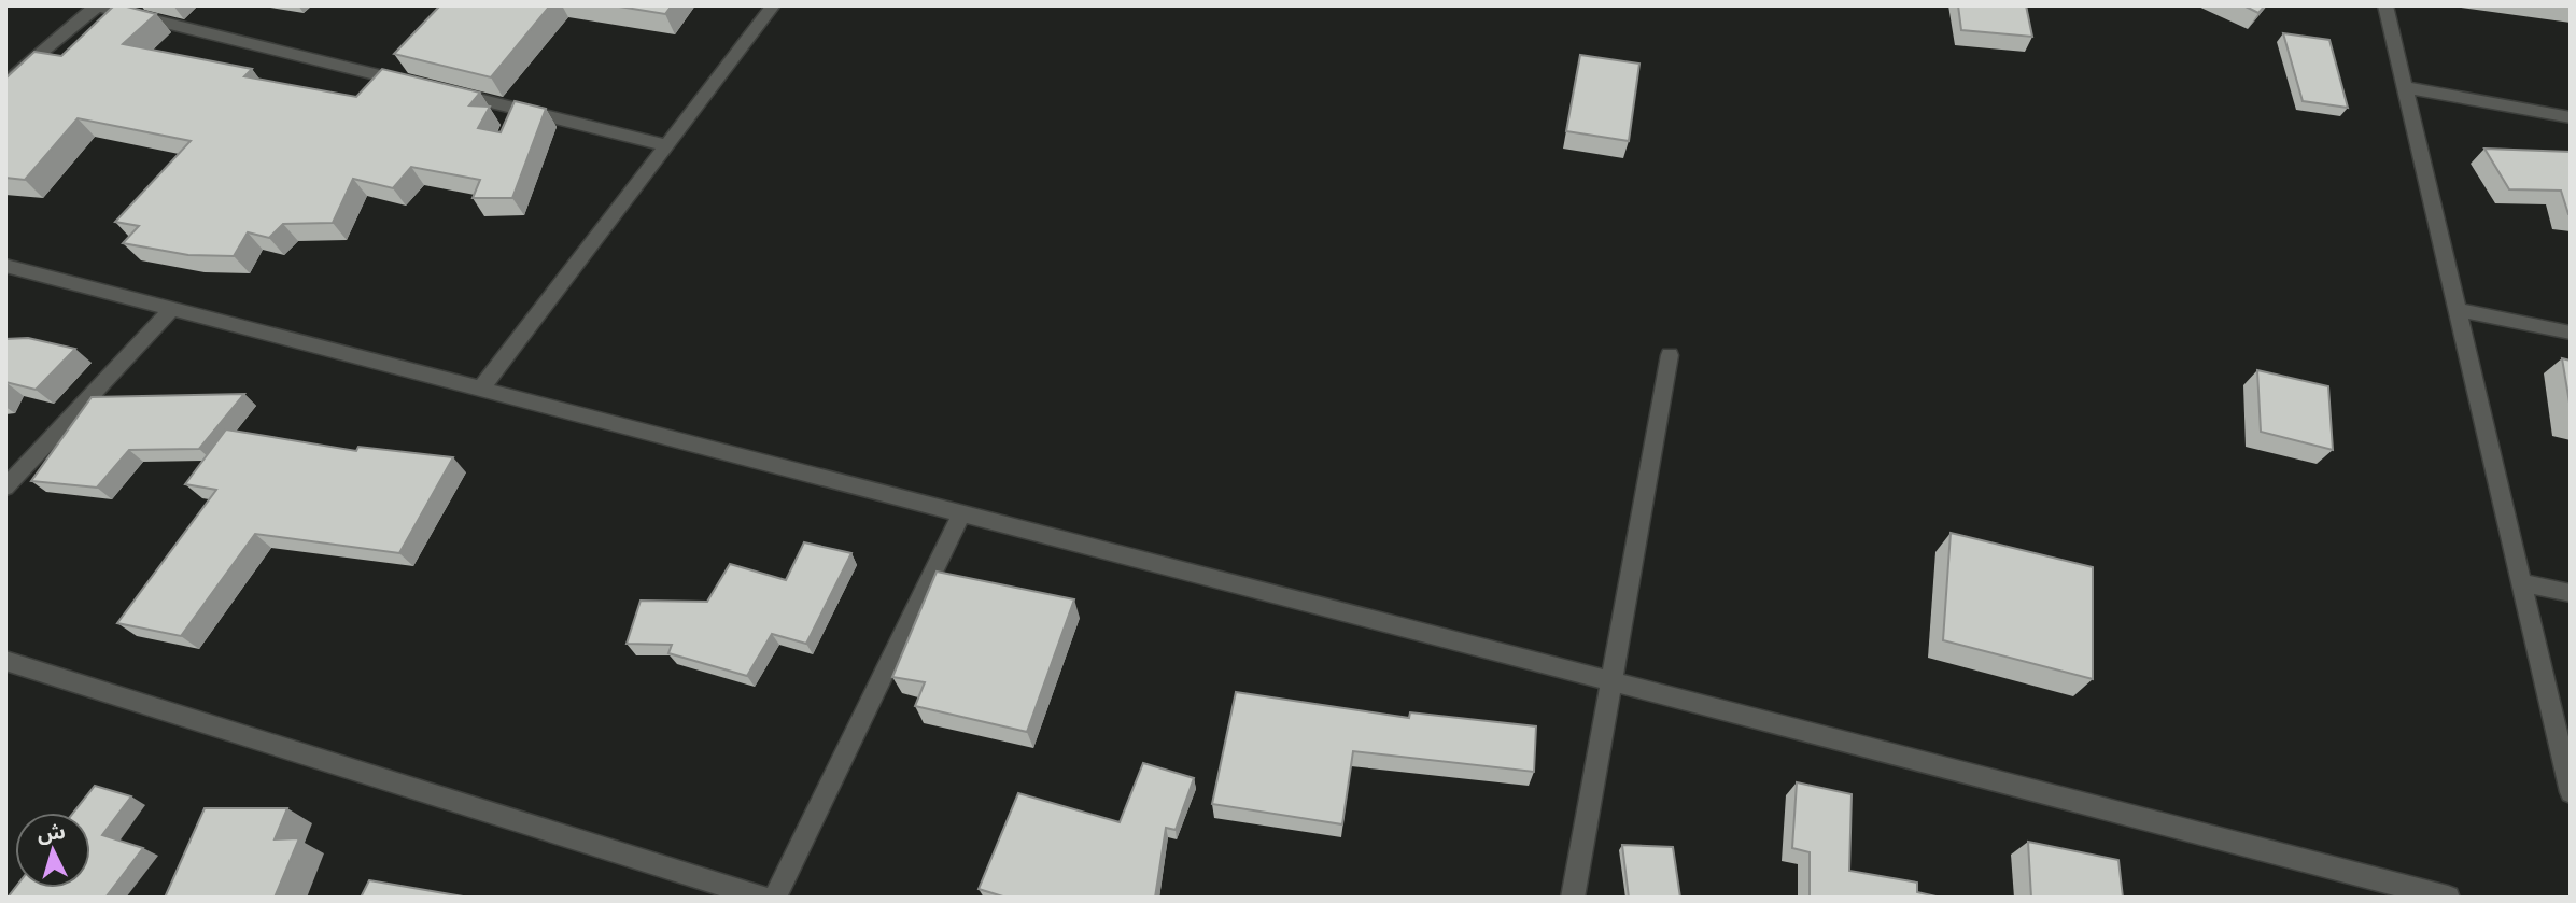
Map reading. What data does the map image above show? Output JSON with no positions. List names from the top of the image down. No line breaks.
{"north":"top"}
